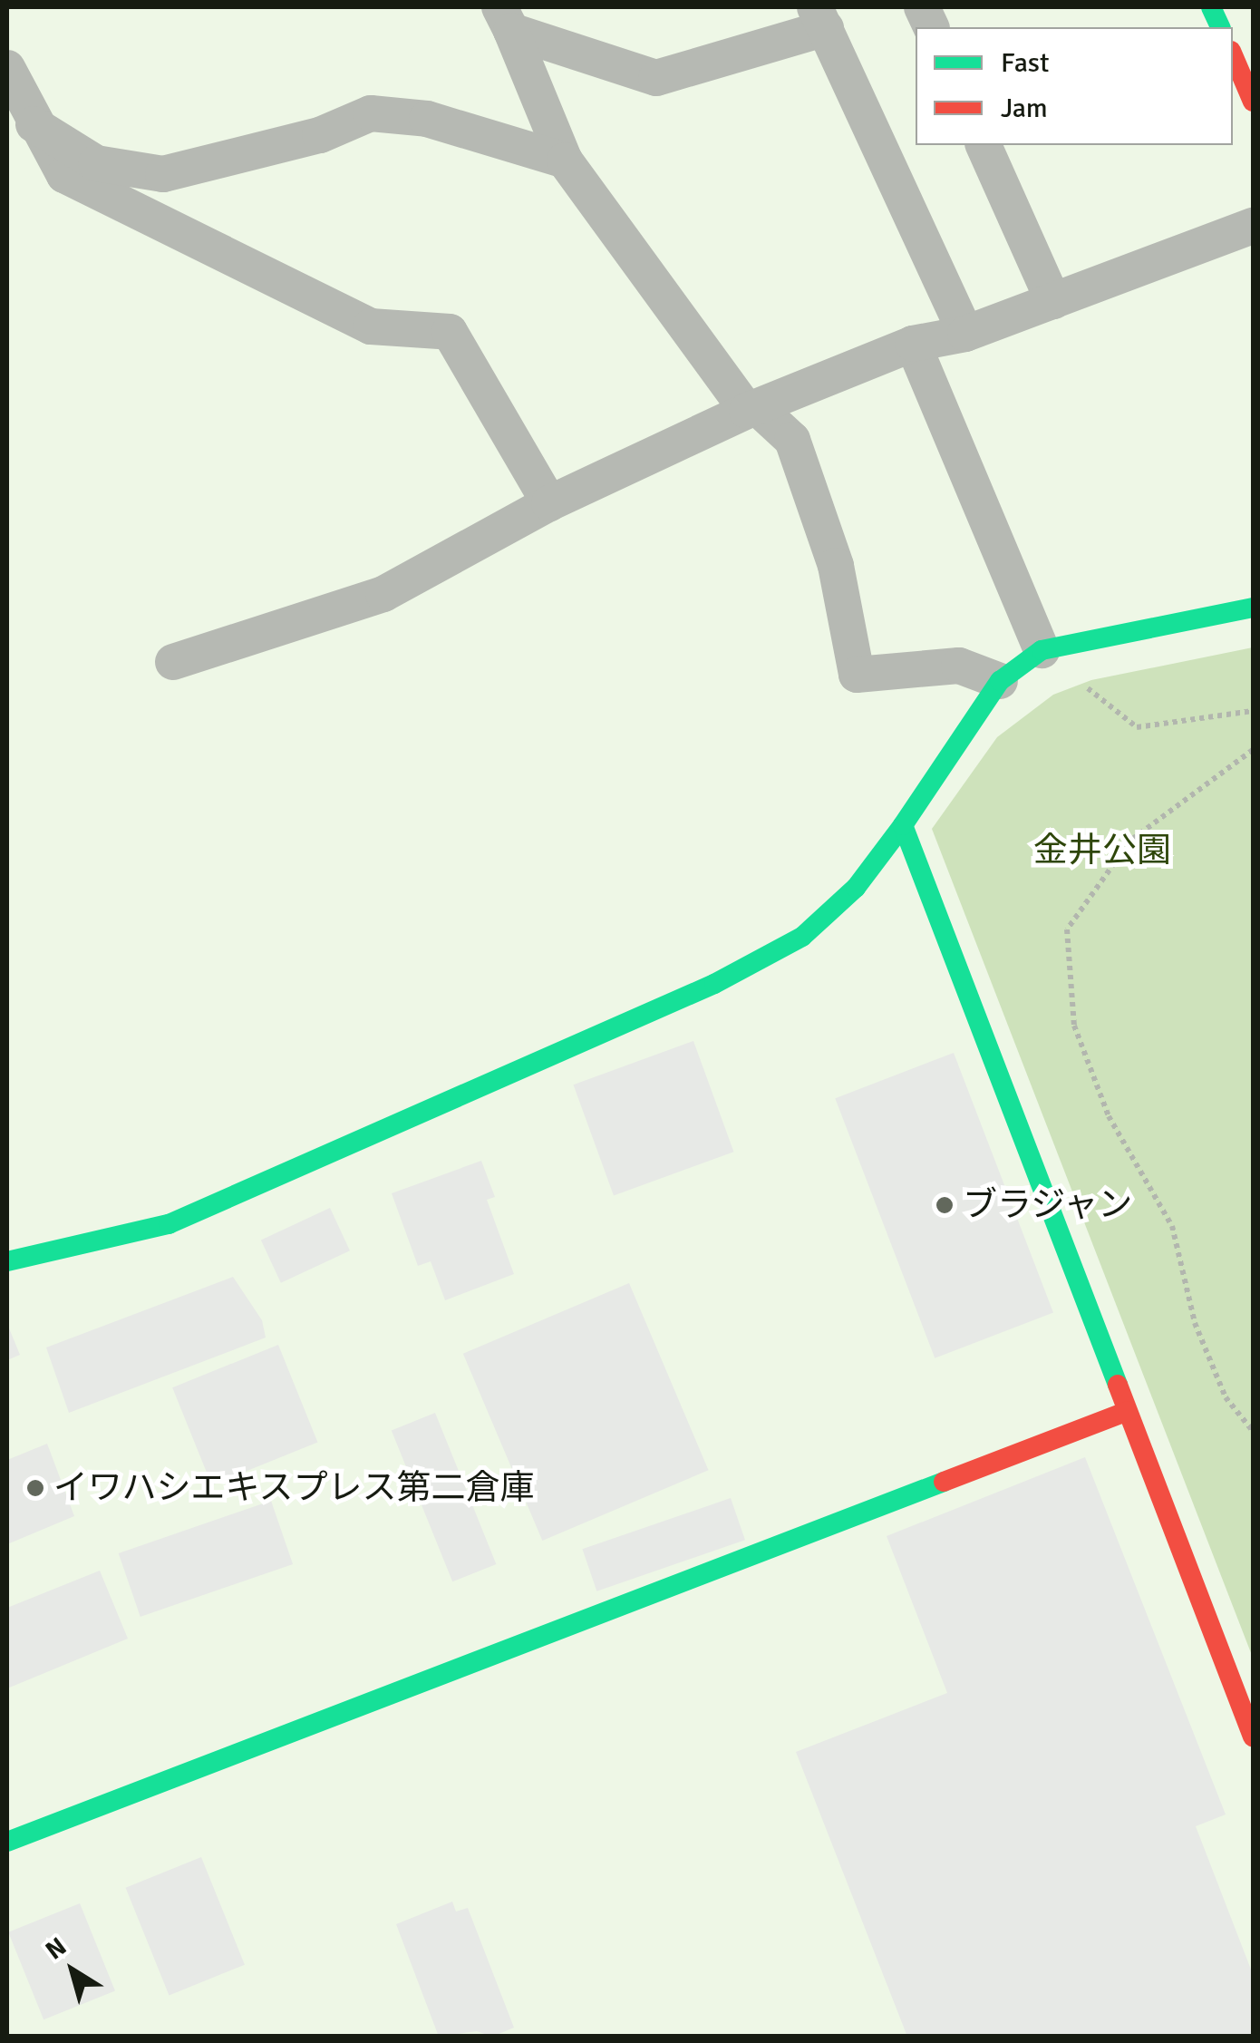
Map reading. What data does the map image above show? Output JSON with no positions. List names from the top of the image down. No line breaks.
{"parks":["金井公園"],"places":["ブラジャン","イワハシエキスプレス第二倉庫"],"legend":["Fast","Jam"],"north":"top left"}
